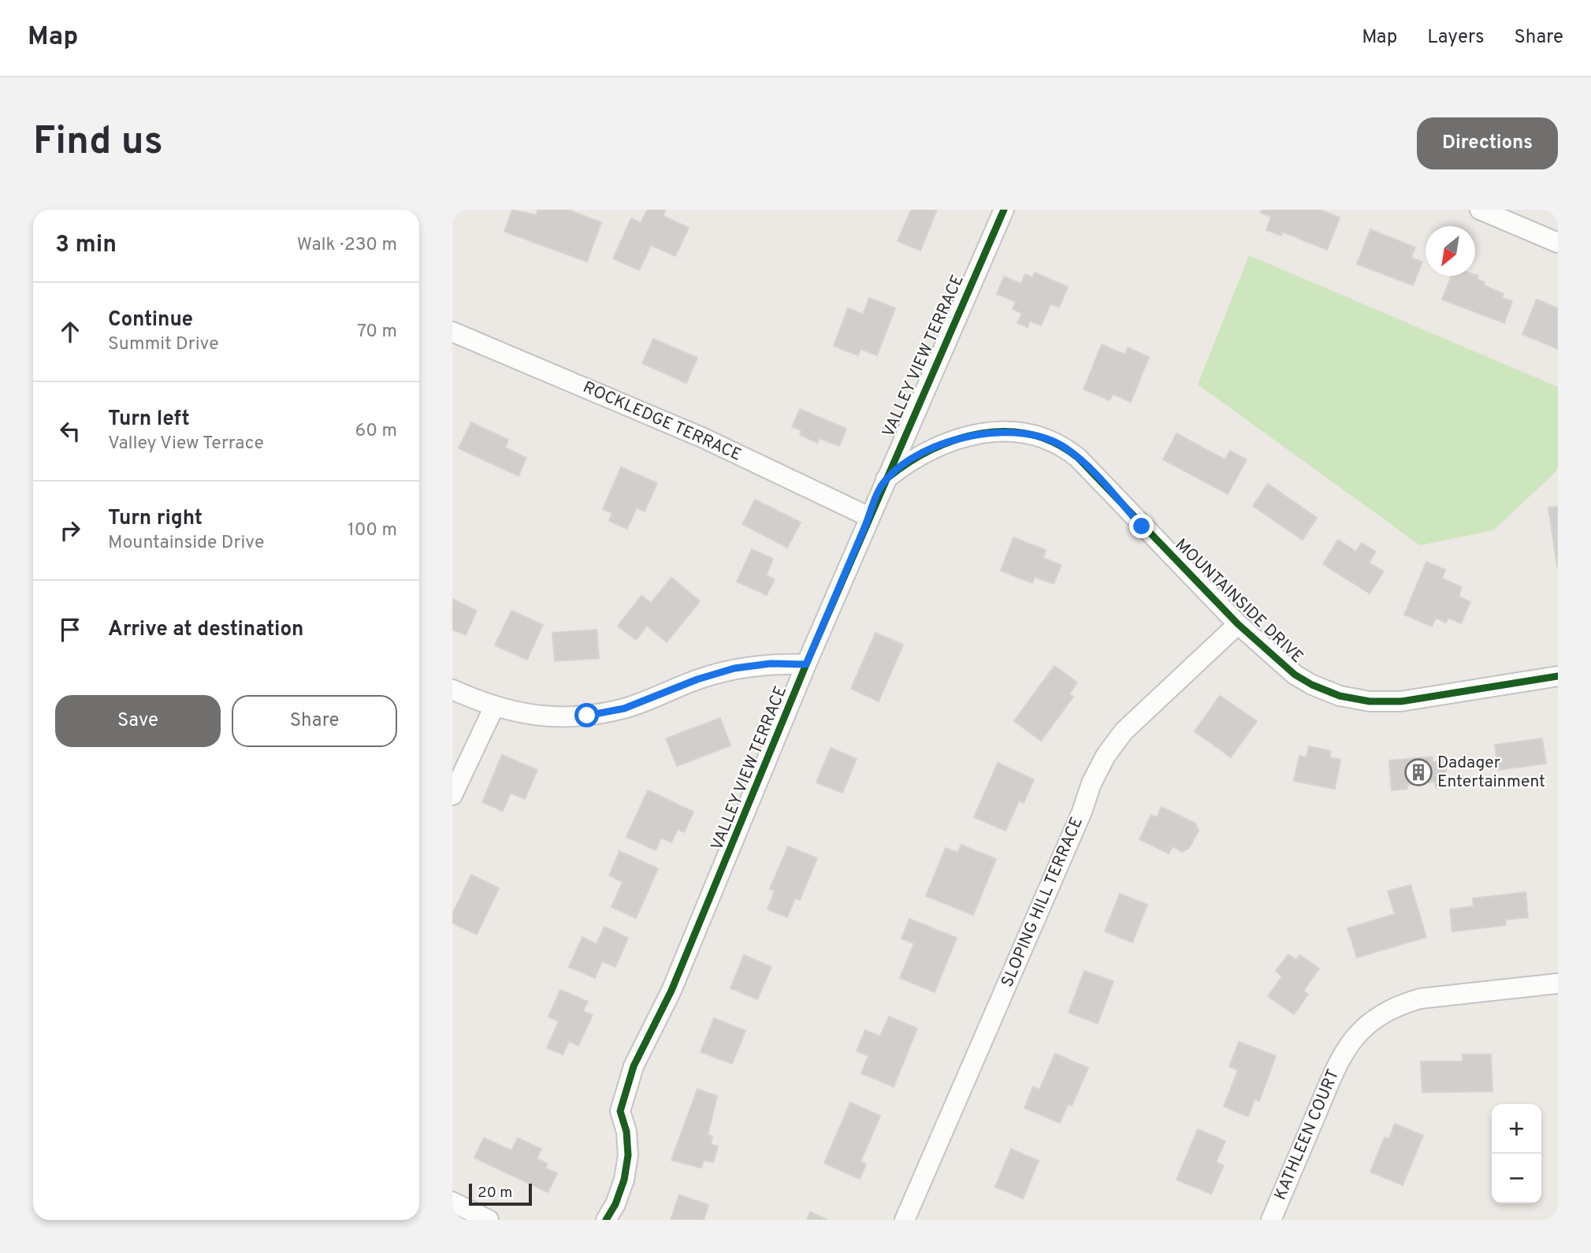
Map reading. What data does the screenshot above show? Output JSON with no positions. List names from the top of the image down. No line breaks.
{"streets":{"street":["VALLEY VIEW TERRACE","ROCKLEDGE TERRACE","MOUNTAINSIDE DRIVE","SLOPING HILL TERRACE","KATHLEEN COURT"]},"crossings":[["VALLEY VIEW TERRACE","ROCKLEDGE TERRACE"],["VALLEY VIEW TERRACE","MOUNTAINSIDE DRIVE"],["MOUNTAINSIDE DRIVE","SLOPING HILL TERRACE"]],"places":{"building":["Dadager Entertainment"]},"scale_bar":"20 m","north":"bottom left","page":{"header":"Map","nav":["Map","Layers","Share"],"buttons":["Directions",["Save","Share"]],"title":"Find us","heading":["3 min","Walk · 230 m"],"list":[["Continue","Summit Drive","70 m"],["Turn left","Valley View Terrace","60 m"],["Turn right","Mountainside Drive","100 m"],"Arrive at destination"],"map_buttons":["+","−"],"scale":"20 m"}}
